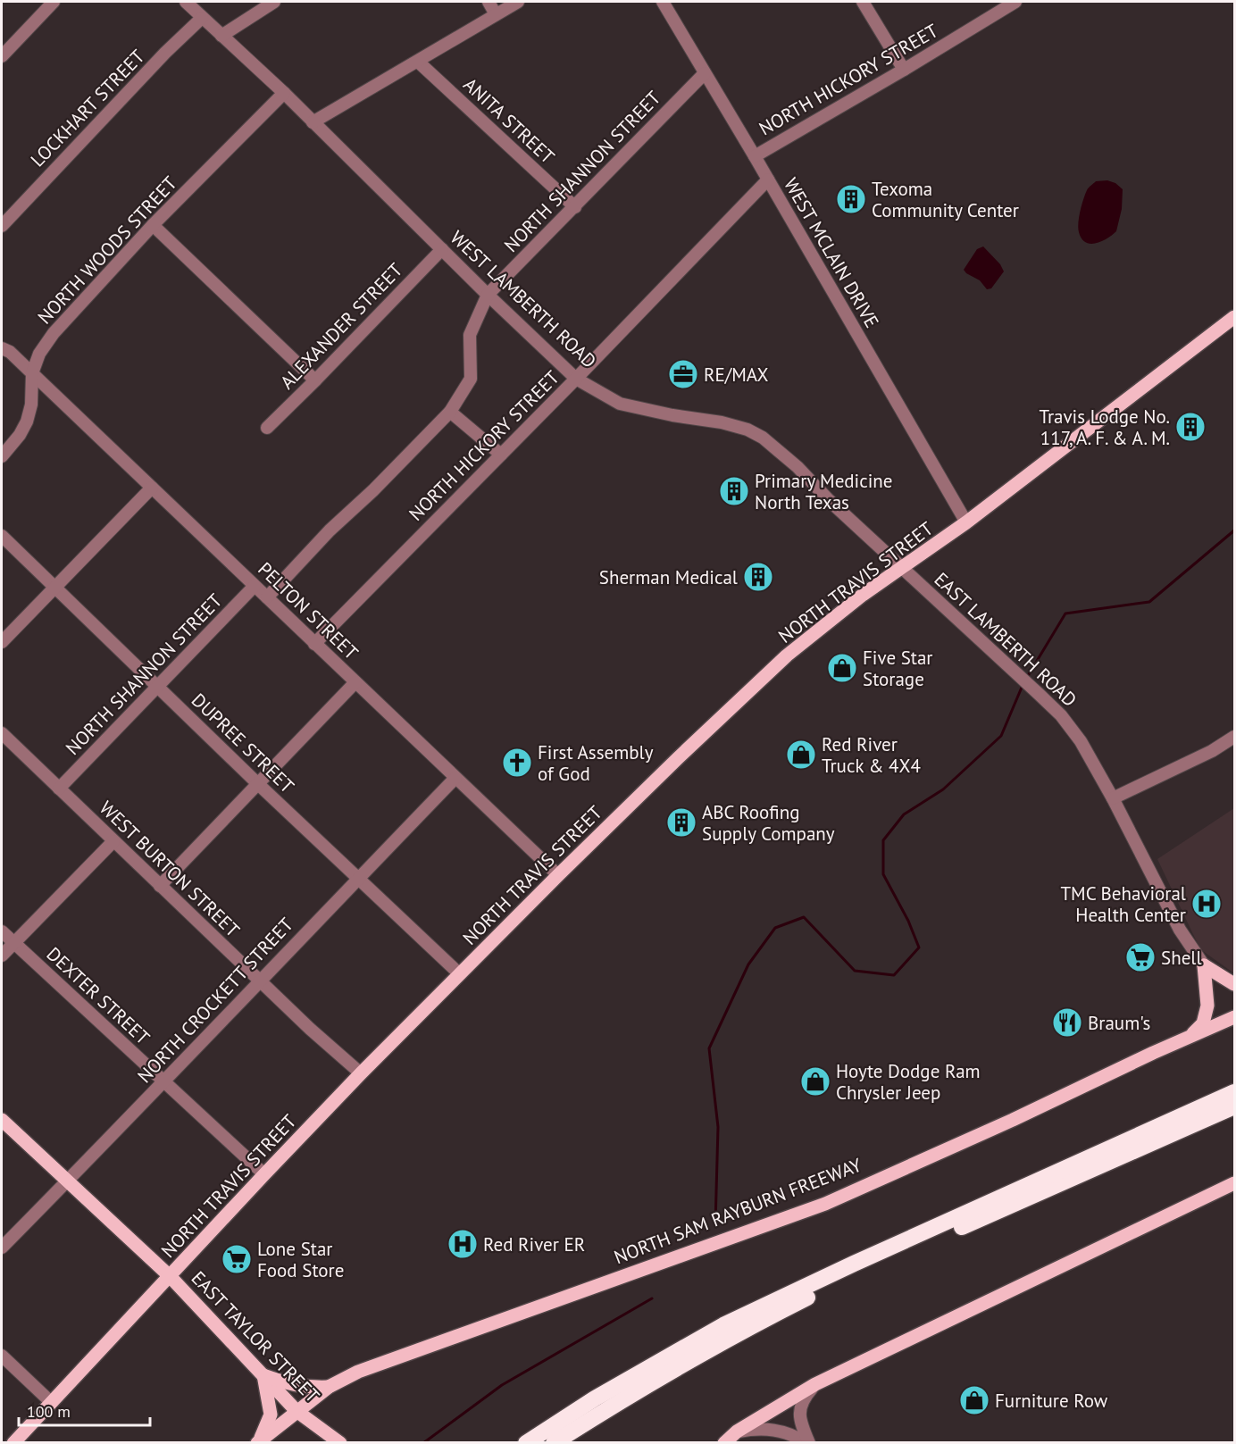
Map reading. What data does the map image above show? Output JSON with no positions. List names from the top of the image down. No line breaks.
{"streets":{"main road":["NORTH TRAVIS STREET","NORTH SAM RAYBURN FREEWAY","EAST TAYLOR STREET"],"street":["NORTH HICKORY STREET","LOCKHART STREET","ANITA STREET","NORTH SHANNON STREET","NORTH WOODS STREET","WEST MCLAIN DRIVE","WEST LAMBERTH ROAD","ALEXANDER STREET","PELTON STREET","EAST LAMBERTH ROAD","DUPREE STREET","WEST BURTON STREET","DEXTER STREET","NORTH CROCKETT STREET"]},"crossings":[["NORTH HICKORY STREET","WEST MCLAIN DRIVE"],["NORTH HICKORY STREET","WEST LAMBERTH ROAD"],["NORTH HICKORY STREET","PELTON STREET"],["LOCKHART STREET","WEST LAMBERTH ROAD"],["ANITA STREET","NORTH SHANNON STREET"],["NORTH SHANNON STREET","WEST MCLAIN DRIVE"],["NORTH SHANNON STREET","WEST LAMBERTH ROAD"],["NORTH SHANNON STREET","PELTON STREET"],["NORTH SHANNON STREET","DUPREE STREET"],["NORTH SHANNON STREET","WEST BURTON STREET"],["NORTH WOODS STREET","WEST LAMBERTH ROAD"],["NORTH WOODS STREET","PELTON STREET"],["WEST MCLAIN DRIVE","NORTH TRAVIS STREET"],["WEST LAMBERTH ROAD","ALEXANDER STREET"],["WEST LAMBERTH ROAD","NORTH TRAVIS STREET"],["WEST LAMBERTH ROAD","EAST LAMBERTH ROAD"],["NORTH TRAVIS STREET","PELTON STREET"],["NORTH TRAVIS STREET","EAST LAMBERTH ROAD"],["NORTH TRAVIS STREET","DUPREE STREET"],["NORTH TRAVIS STREET","WEST BURTON STREET"],["NORTH TRAVIS STREET","DEXTER STREET"],["NORTH TRAVIS STREET","EAST TAYLOR STREET"],["PELTON STREET","NORTH CROCKETT STREET"],["DUPREE STREET","NORTH CROCKETT STREET"],["WEST BURTON STREET","NORTH CROCKETT STREET"],["DEXTER STREET","NORTH CROCKETT STREET"],["NORTH CROCKETT STREET","EAST TAYLOR STREET"],["NORTH SAM RAYBURN FREEWAY","EAST TAYLOR STREET"]],"places":{"building":["Texoma Community Center","Travis Lodge No. 117, A. F. & A. M.","Primary Medicine North Texas","Sherman Medical","ABC Roofing Supply Company"],"office":["RE/MAX"],"shop":["Five Star Storage","Red River Truck & 4X4","Hoyte Dodge Ram Chrysler Jeep","Furniture Row"],"church":["First Assembly of God"],"hospital":["TMC Behavioral Health Center","Red River ER"],"supermarket":["Shell","Lone Star Food Store"],"restaurant":["Braum's"]},"scale_bar":"100 m"}
